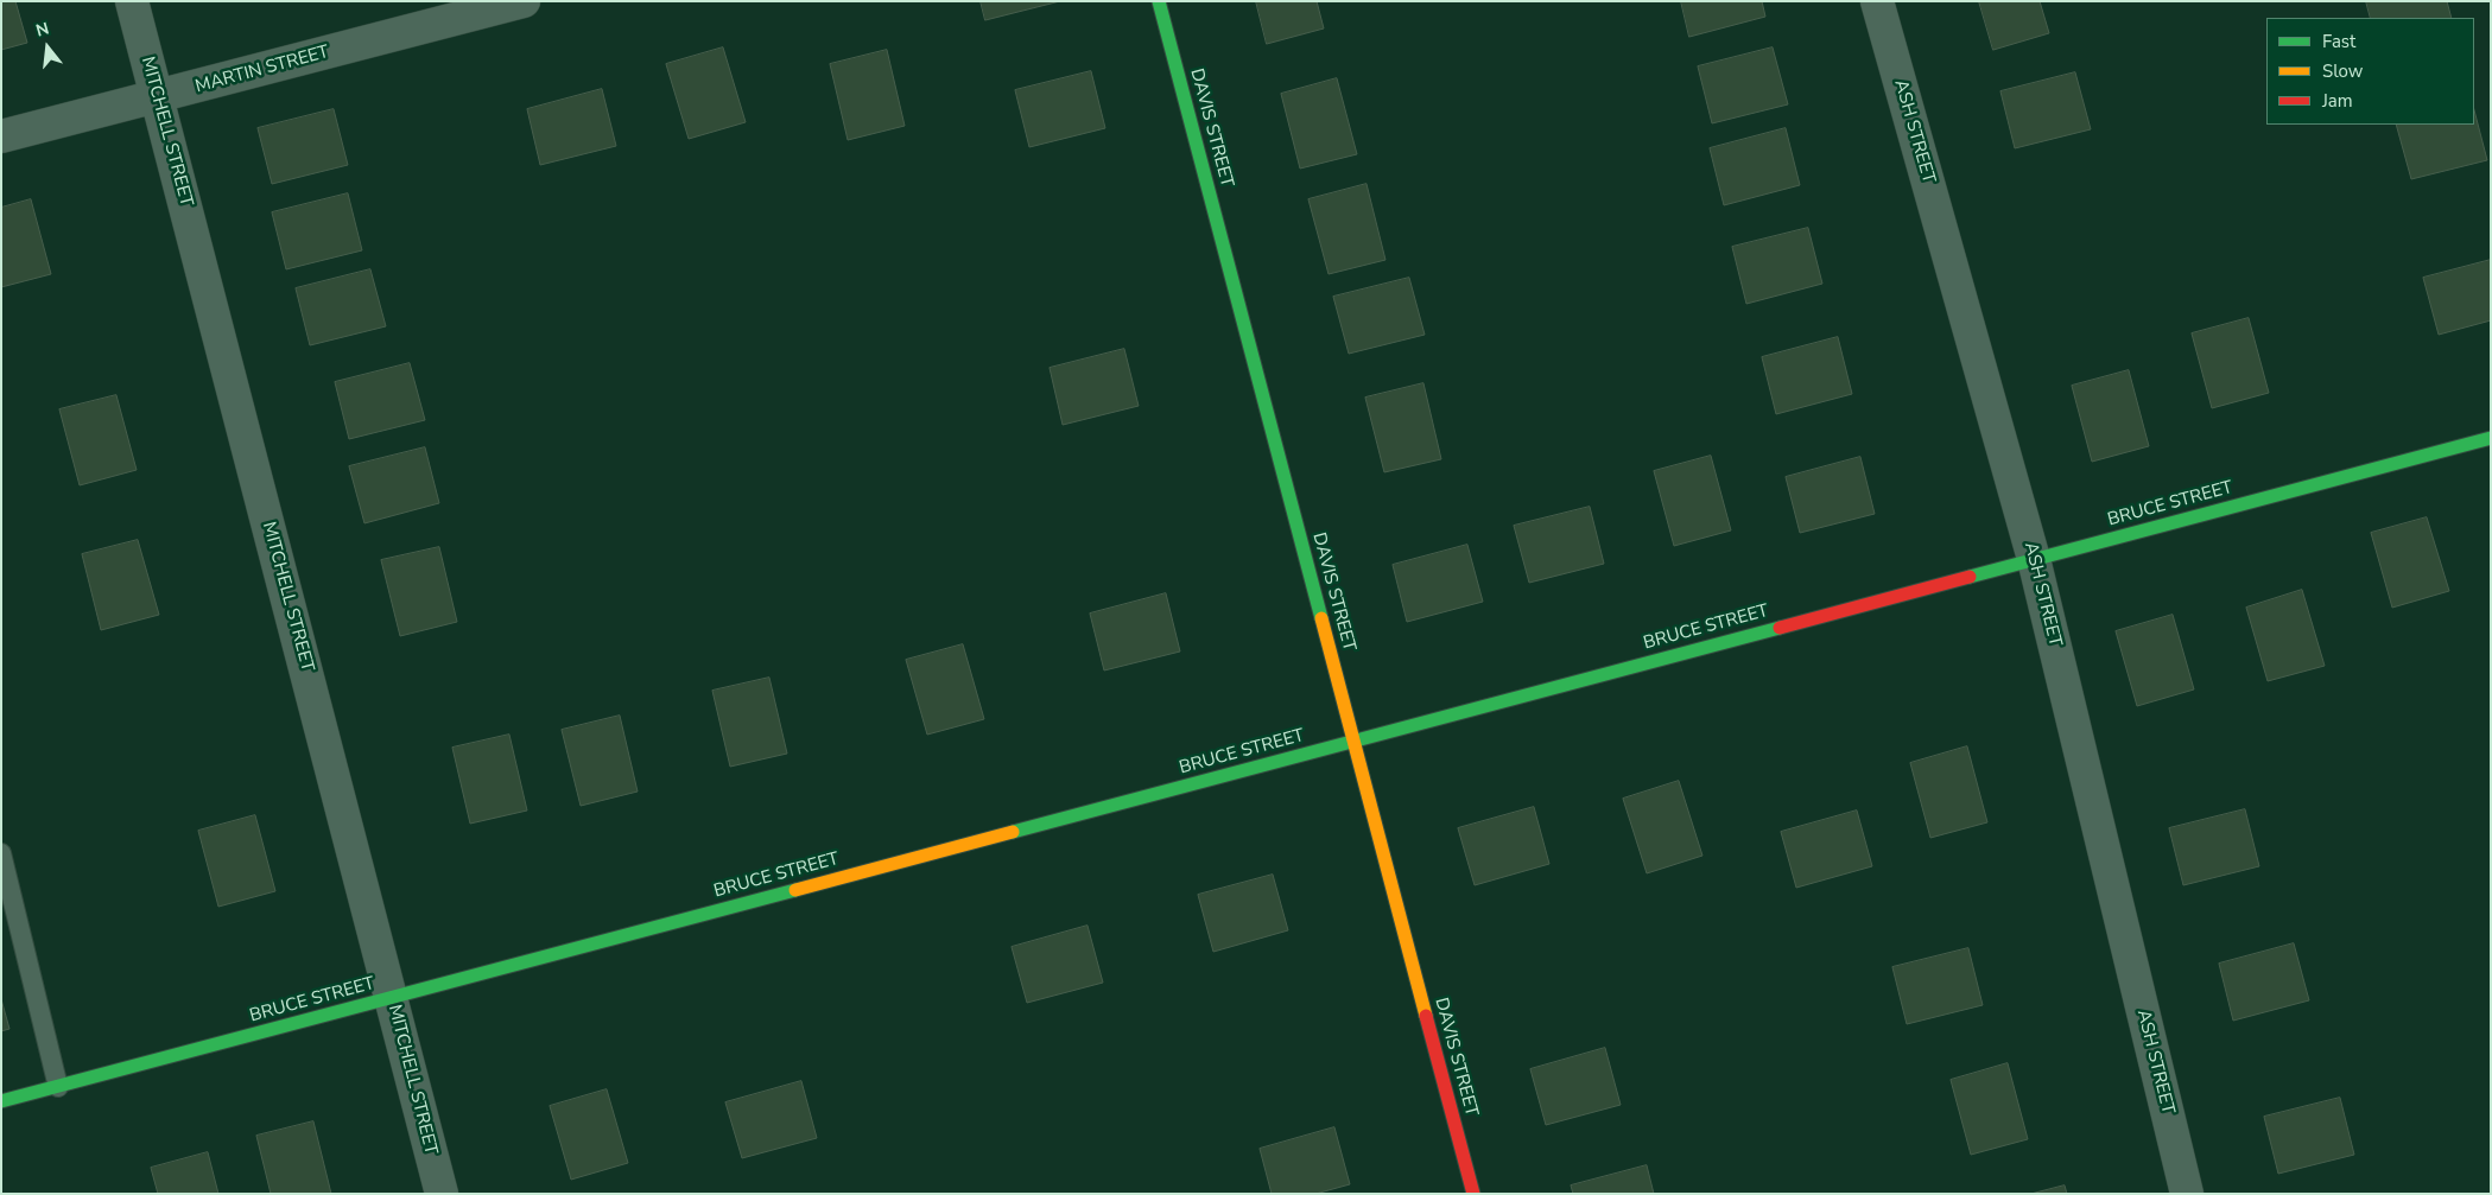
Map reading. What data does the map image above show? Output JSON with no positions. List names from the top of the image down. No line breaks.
{"streets":{"street":["MARTIN STREET","DAVIS STREET","MITCHELL STREET","ASH STREET","BRUCE STREET"]},"crossings":[["MARTIN STREET","MITCHELL STREET"],["DAVIS STREET","BRUCE STREET"],["MITCHELL STREET","BRUCE STREET"],["ASH STREET","BRUCE STREET"]],"legend":["Fast","Slow","Jam"],"north":"top"}
